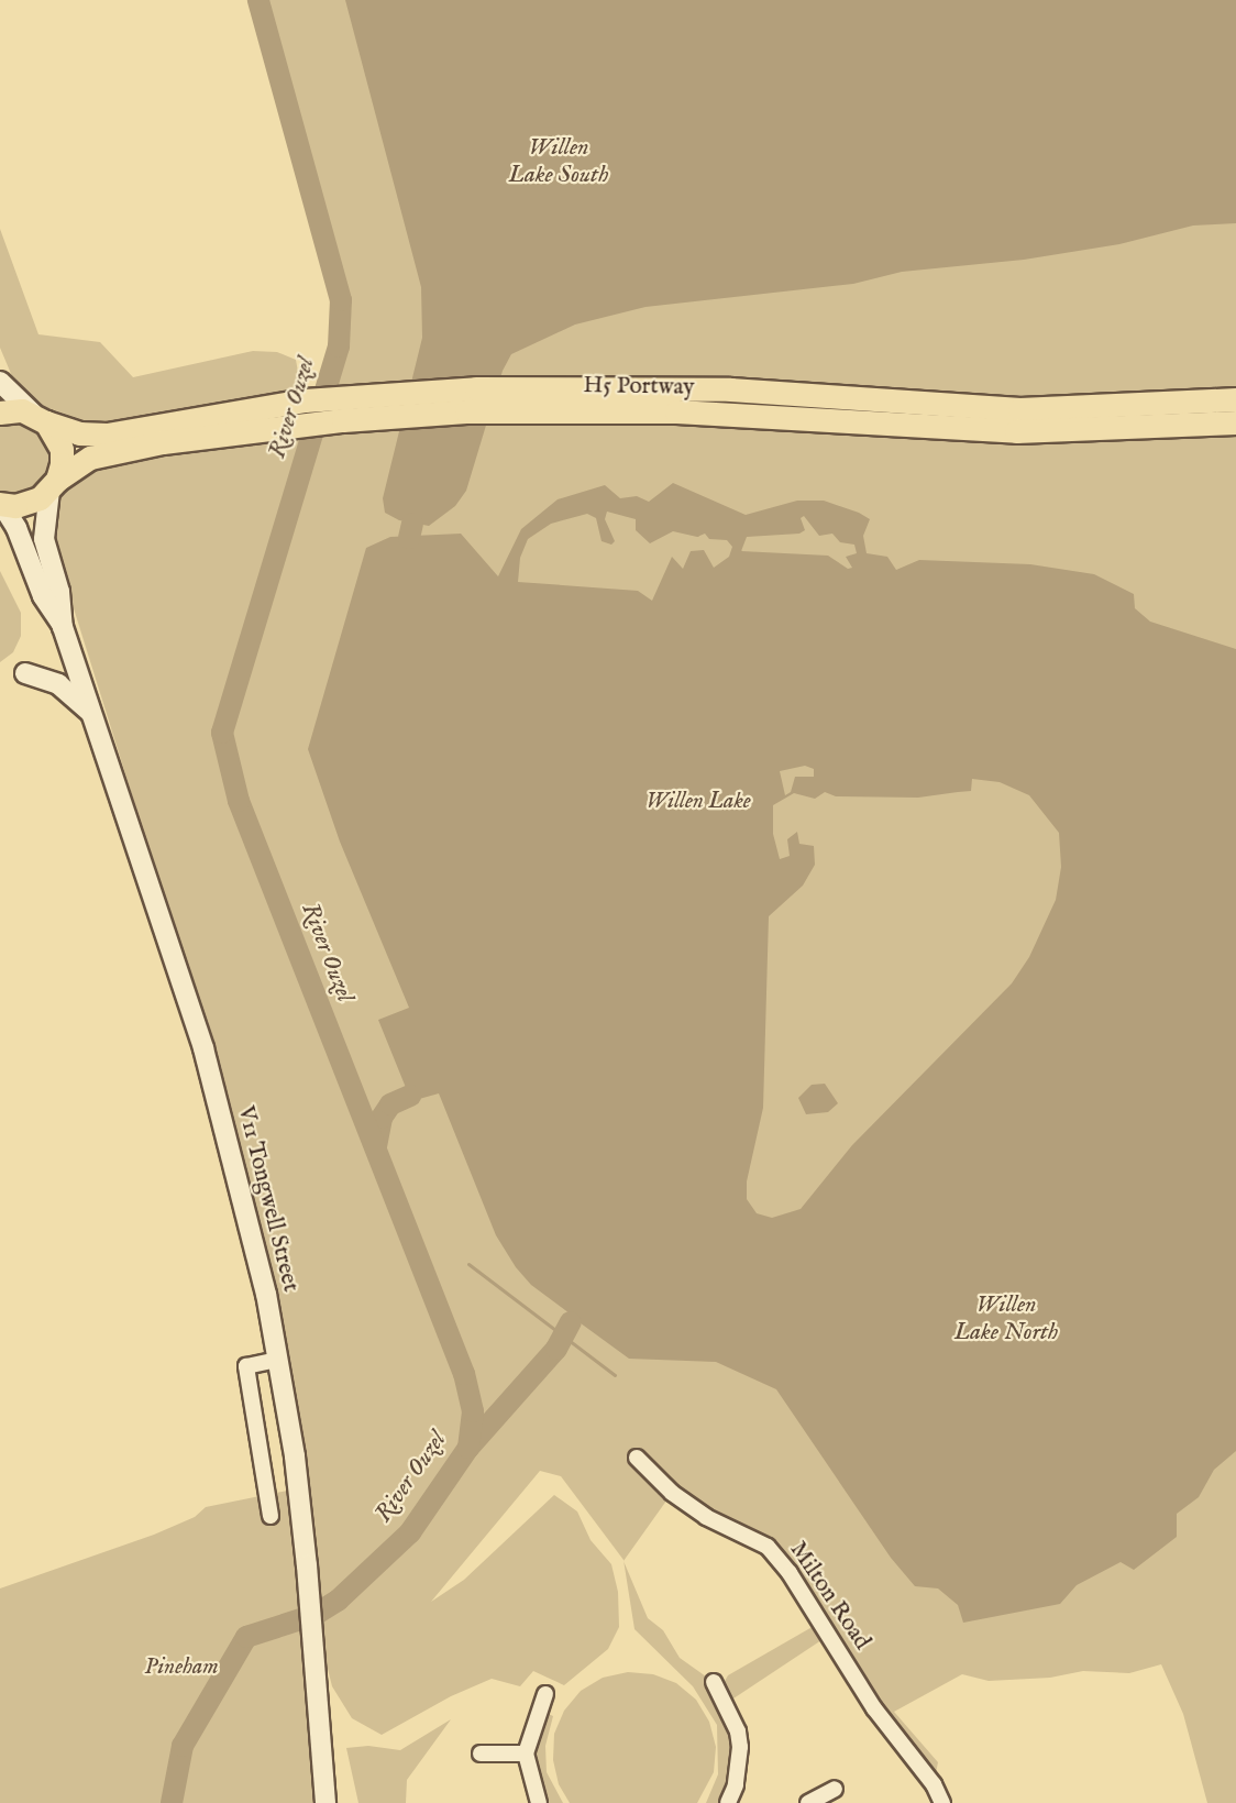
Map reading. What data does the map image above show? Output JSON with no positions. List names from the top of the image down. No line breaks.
{"streets":{"main road":["H5 Portway"],"street":["V11 Tongwell Street","Milton Road"]},"crossings":[["H5 Portway","V11 Tongwell Street"]],"water":["Willen Lake South","River Ouzel","Willen Lake North"],"parks":["Willen Lake","Pineham"]}
